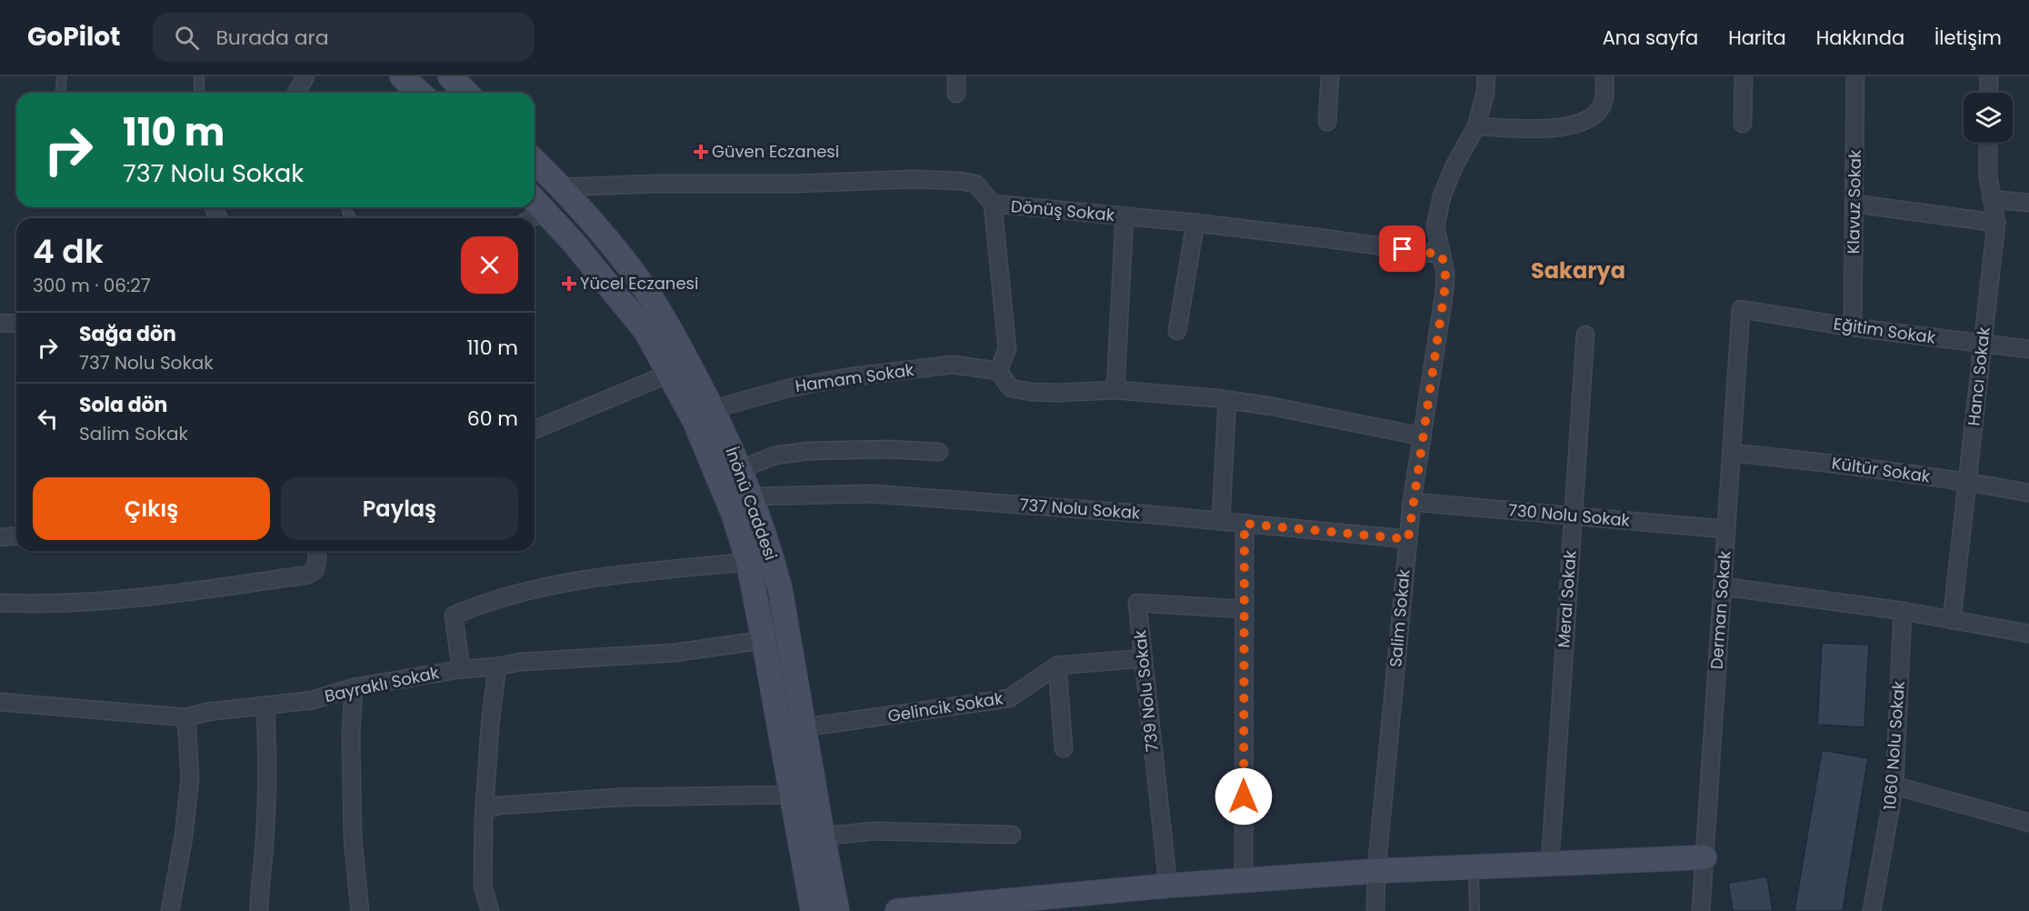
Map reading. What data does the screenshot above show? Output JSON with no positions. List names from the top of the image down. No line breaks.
{"streets":{"main road":["İnönü Caddesi"],"street":["Klavuz Sokak","Dönüş Sokak","Eğitim Sokak","Hancı Sokak","Hamam Sokak","Kültür Sokak","737 Nolu Sokak","730 Nolu Sokak","Meral Sokak","Derman Sokak","Salim Sokak","Bayraklı Sokak","739 Nolu Sokak","Gelincik Sokak","1060 Nolu Sokak"]},"crossings":[["Klavuz Sokak","Eğitim Sokak"],["Dönüş Sokak","İnönü Caddesi"],["Dönüş Sokak","Salim Sokak"],["Eğitim Sokak","Hancı Sokak"],["Eğitim Sokak","Derman Sokak"],["Hancı Sokak","Kültür Sokak"],["Hamam Sokak","İnönü Caddesi"],["Kültür Sokak","Derman Sokak"],["İnönü Caddesi","737 Nolu Sokak"],["İnönü Caddesi","Bayraklı Sokak"],["İnönü Caddesi","Gelincik Sokak"],["737 Nolu Sokak","Salim Sokak"],["730 Nolu Sokak","Meral Sokak"],["730 Nolu Sokak","Derman Sokak"],["730 Nolu Sokak","Salim Sokak"],["739 Nolu Sokak","Gelincik Sokak"]],"districts":["Sakarya"],"places":{"health":["Güven Eczanesi","Yücel Eczanesi"]},"page":{"header":"GoPilot","search":"Burada ara","nav":["Ana sayfa","Harita","Hakkında","İletişim"],"turn":["110 m","737 Nolu Sokak"],"heading":["4 dk","300 m · 06:27"],"list":[{"name":"Sağa dön","note":"737 Nolu Sokak","value":"110 m"},{"name":"Sola dön","note":"Salim Sokak","value":"60 m"}],"buttons":["Çıkış","Paylaş"]}}
